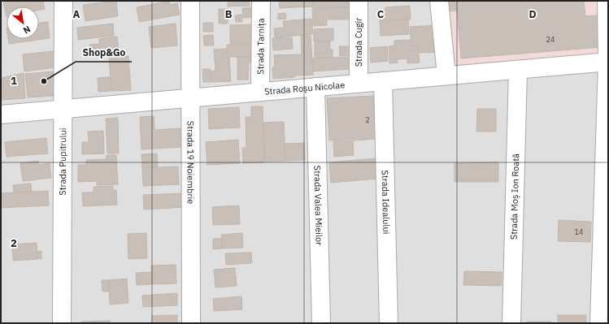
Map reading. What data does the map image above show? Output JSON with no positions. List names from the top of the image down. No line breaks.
{"streets":{"street":["Strada Cugir","Strada Tarnița","Strada Roșu Nicolae","Strada Pupitrului","Strada 19 Noiembrie","Strada Moș Ion Roată","Strada Idealului","Strada Valea Mieilor"]},"crossings":[["Strada Cugir","Strada Roșu Nicolae"],["Strada Tarnița","Strada Roșu Nicolae"],["Strada Roșu Nicolae","Strada Pupitrului"],["Strada Roșu Nicolae","Strada 19 Noiembrie"],["Strada Roșu Nicolae","Strada Moș Ion Roată"],["Strada Roșu Nicolae","Strada Idealului"],["Strada Roșu Nicolae","Strada Valea Mieilor"]],"places":["Shop&Go"],"house_numbers":["24","2","14"],"north":"bottom right","grid":{"columns":["A","B","C","D"],"rows":["1","2"]}}
